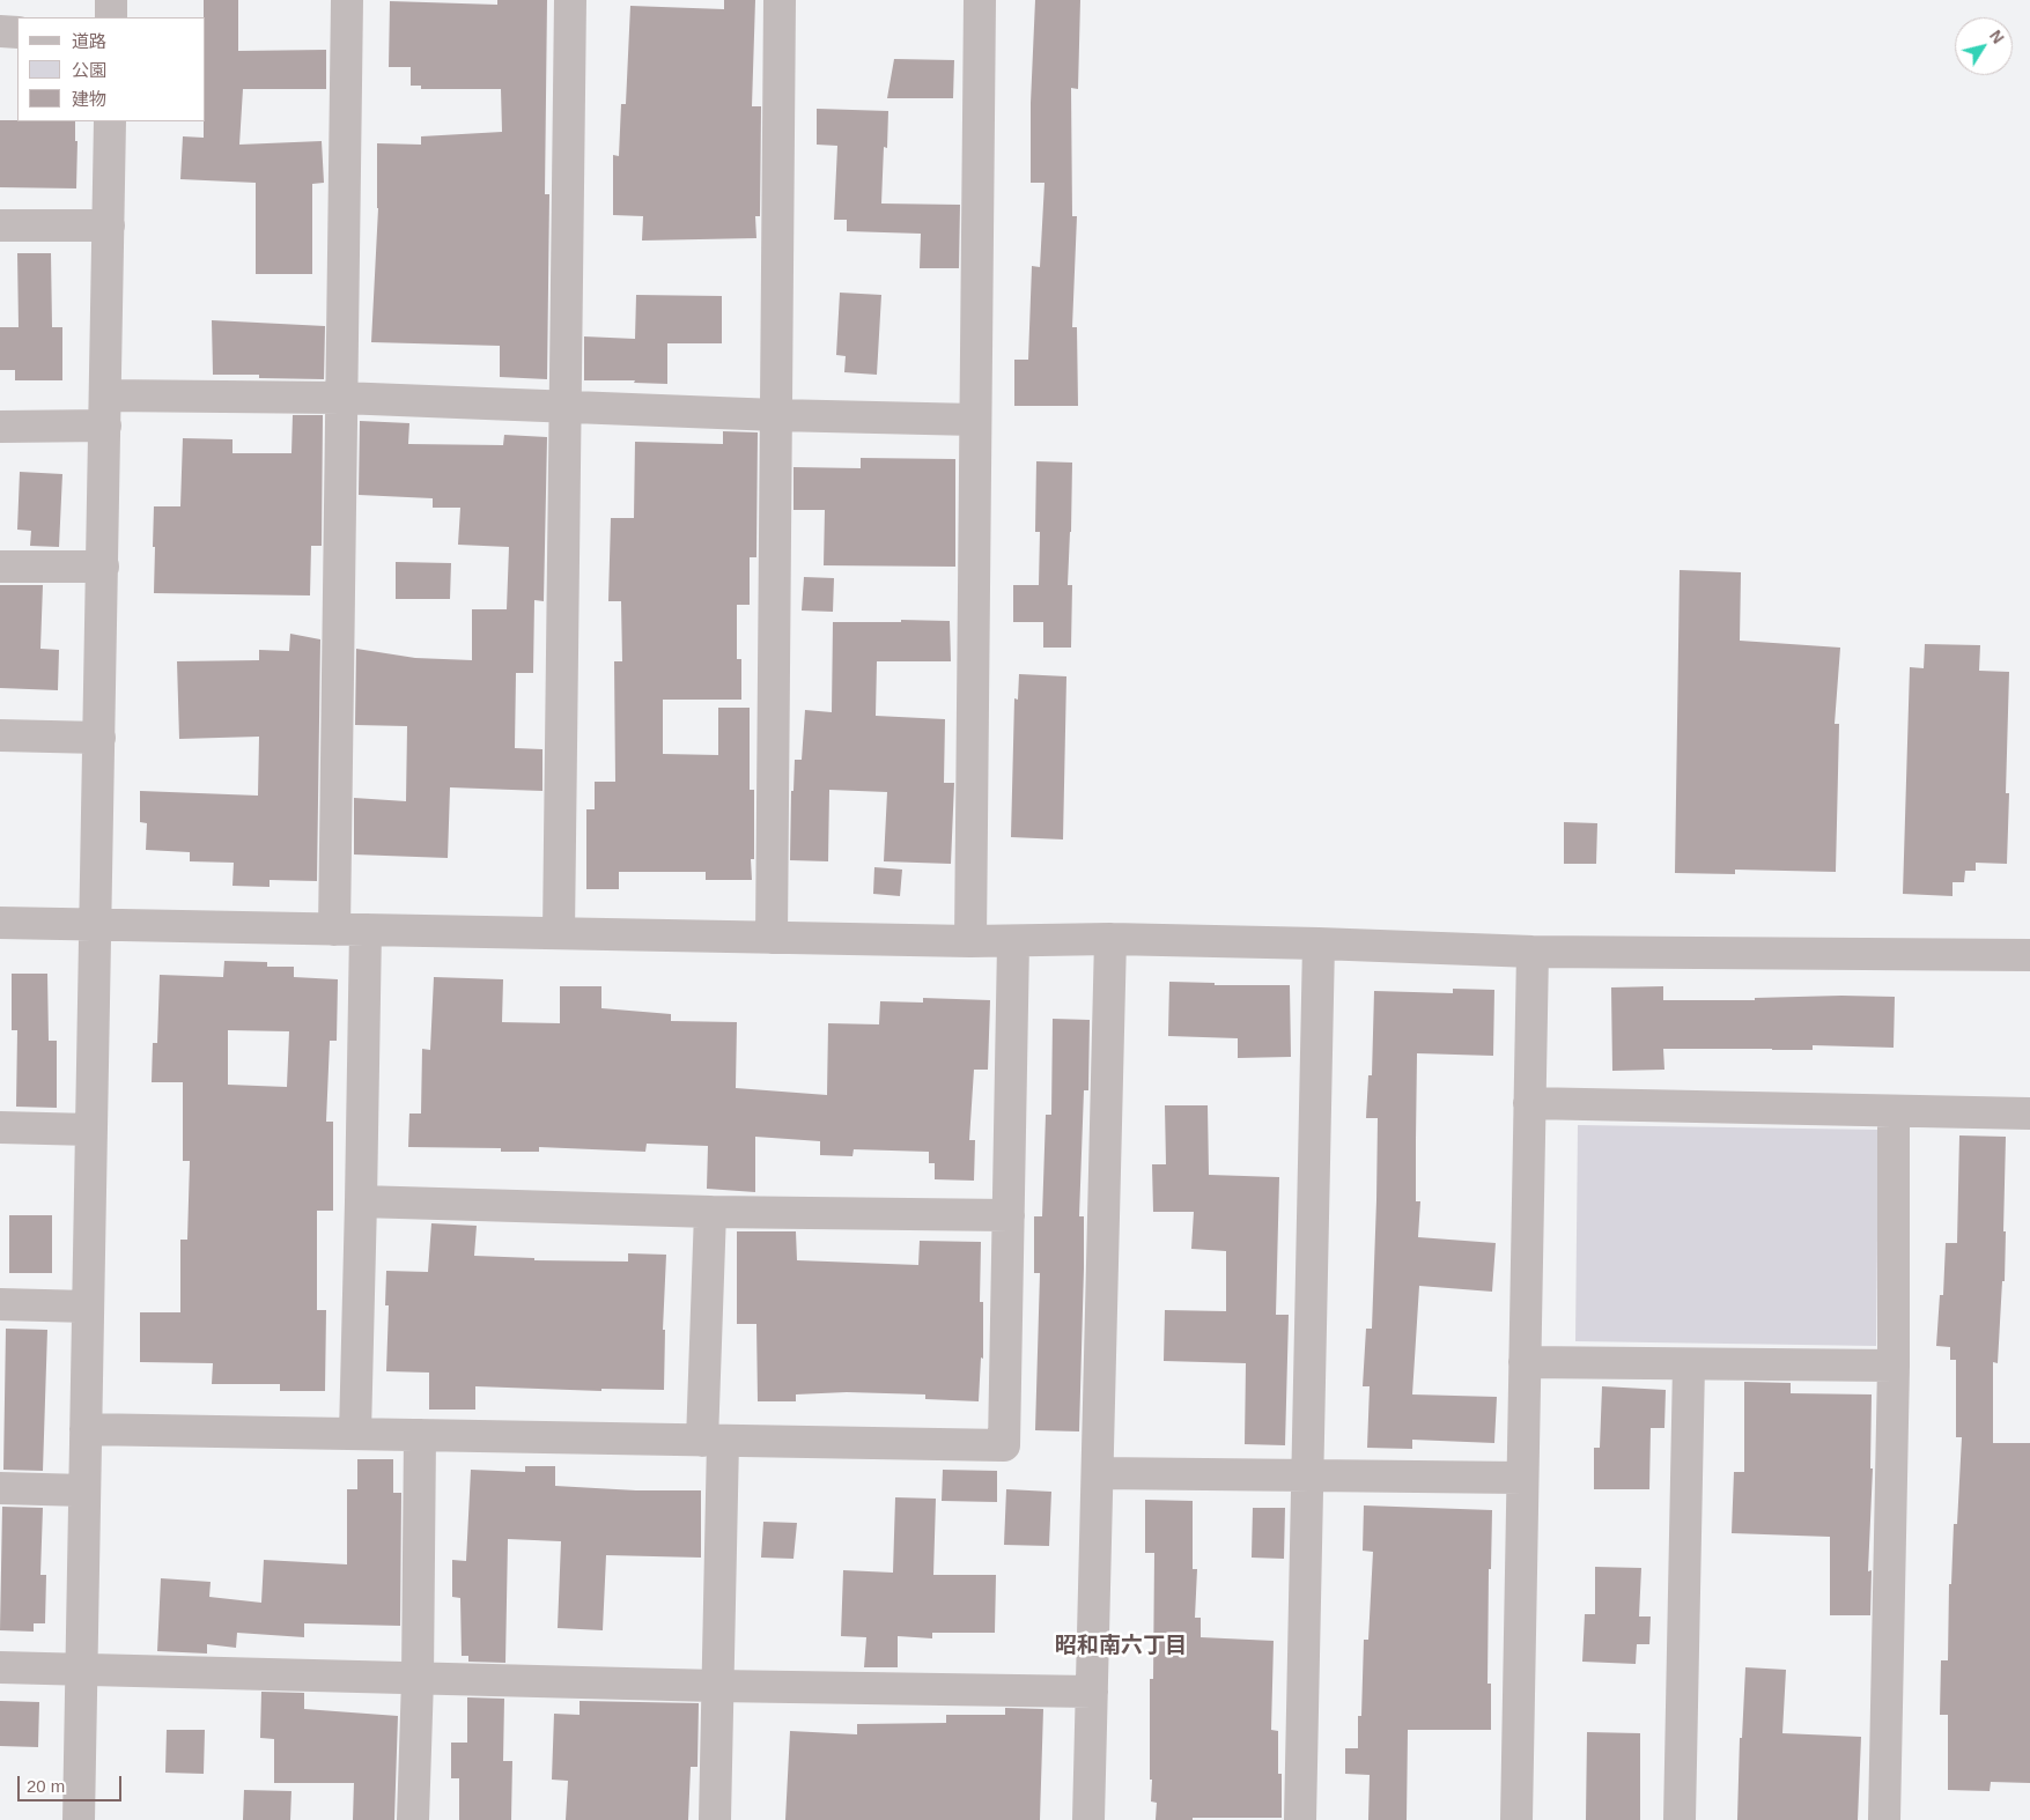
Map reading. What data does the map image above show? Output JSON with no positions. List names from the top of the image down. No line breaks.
{"districts":["昭和南六丁目"],"legend":["道路","公園","建物"],"scale_bar":"20 m","north":"top right"}
